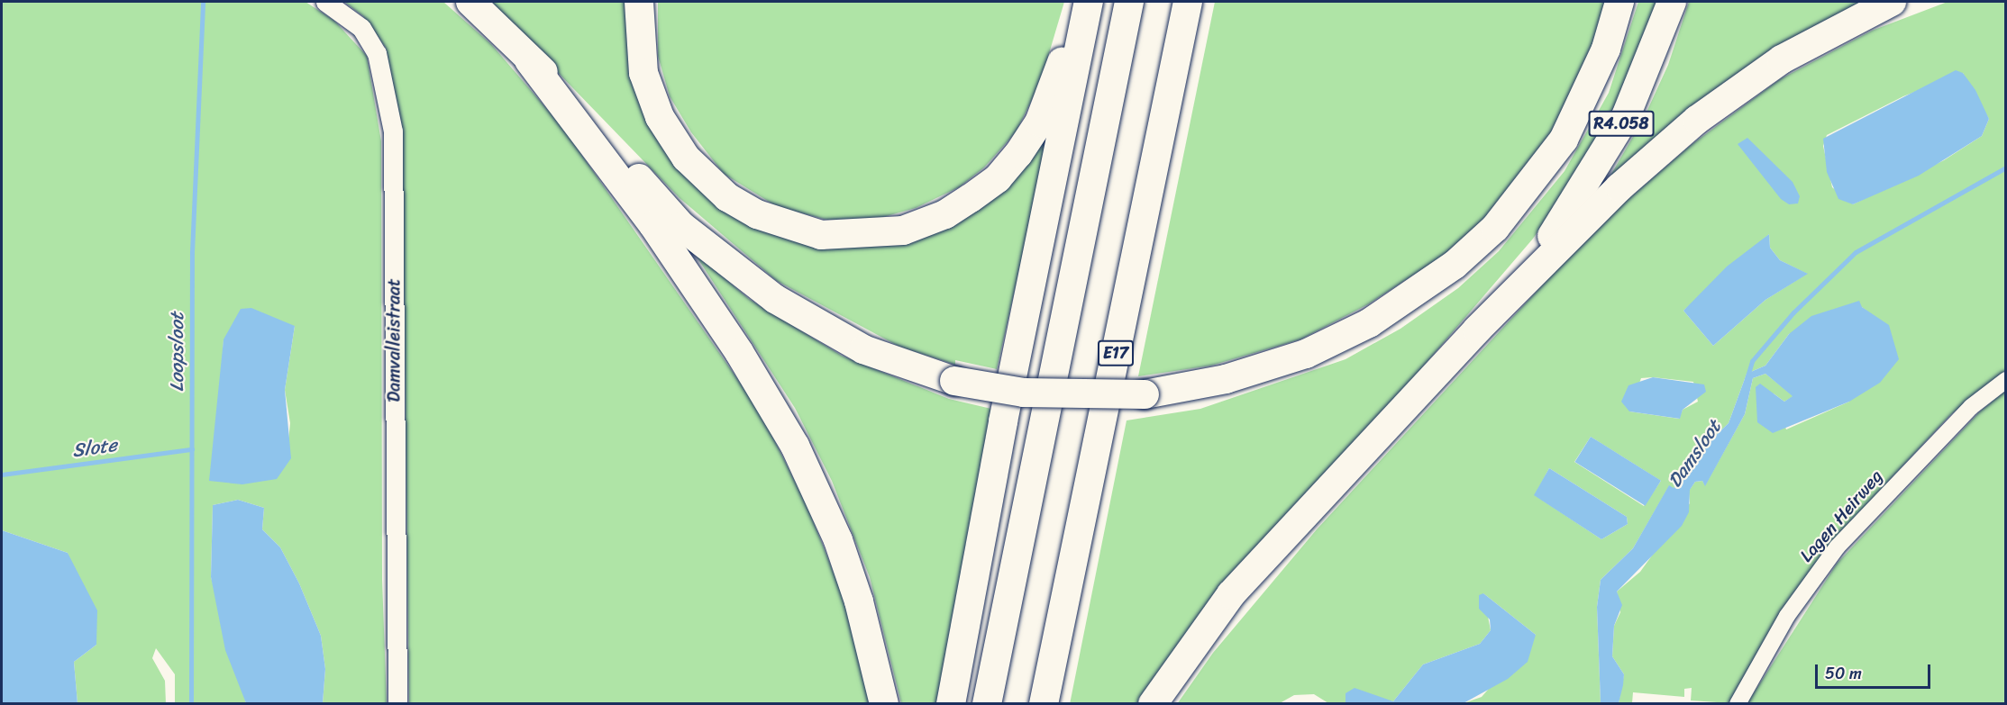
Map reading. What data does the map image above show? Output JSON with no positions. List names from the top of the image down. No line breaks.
{"streets":{"highway":["R4.058","E17"],"street":["Damvalleistraat","Lagen Heirweg"]},"water":["Loopsloot","Slote","Damsloot"],"scale_bar":"50 m"}
